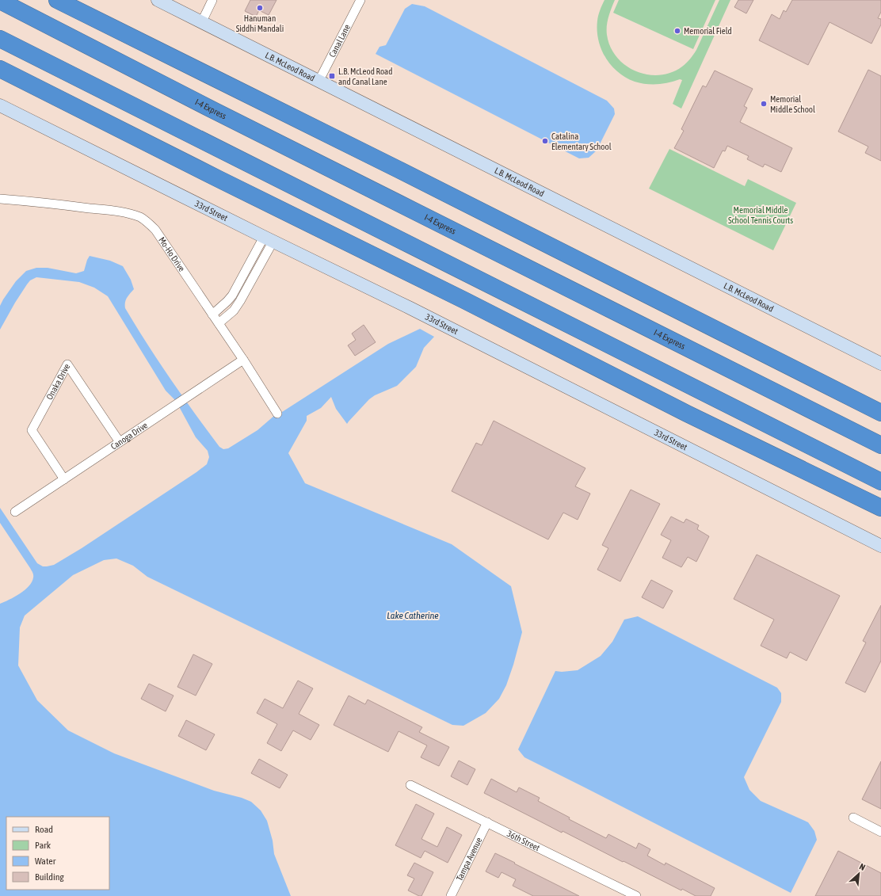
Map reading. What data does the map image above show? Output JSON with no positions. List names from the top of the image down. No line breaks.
{"streets":{"highway":["I-4 Express"],"street":["Canal Lane","L.B. McLeod Road","33rd Street","Mo-Ho Drive","Onaka Drive","Canoga Drive","36th Street","Tampa Avenue"]},"crossings":[["Canal Lane","L.B. McLeod Road"],["Mo-Ho Drive","Canoga Drive"],["Onaka Drive","Canoga Drive"],["36th Street","Tampa Avenue"]],"water":["Lake Catherine"],"parks":["Memorial Middle School Tennis Courts"],"places":{"other":["Hanuman Siddhi Mandali","Memorial Field","Memorial Middle School","Catalina Elementary School"],"transit":["L.B. McLeod Road and Canal Lane"]},"legend":["Road","Park","Water","Building"],"north":"top right"}
